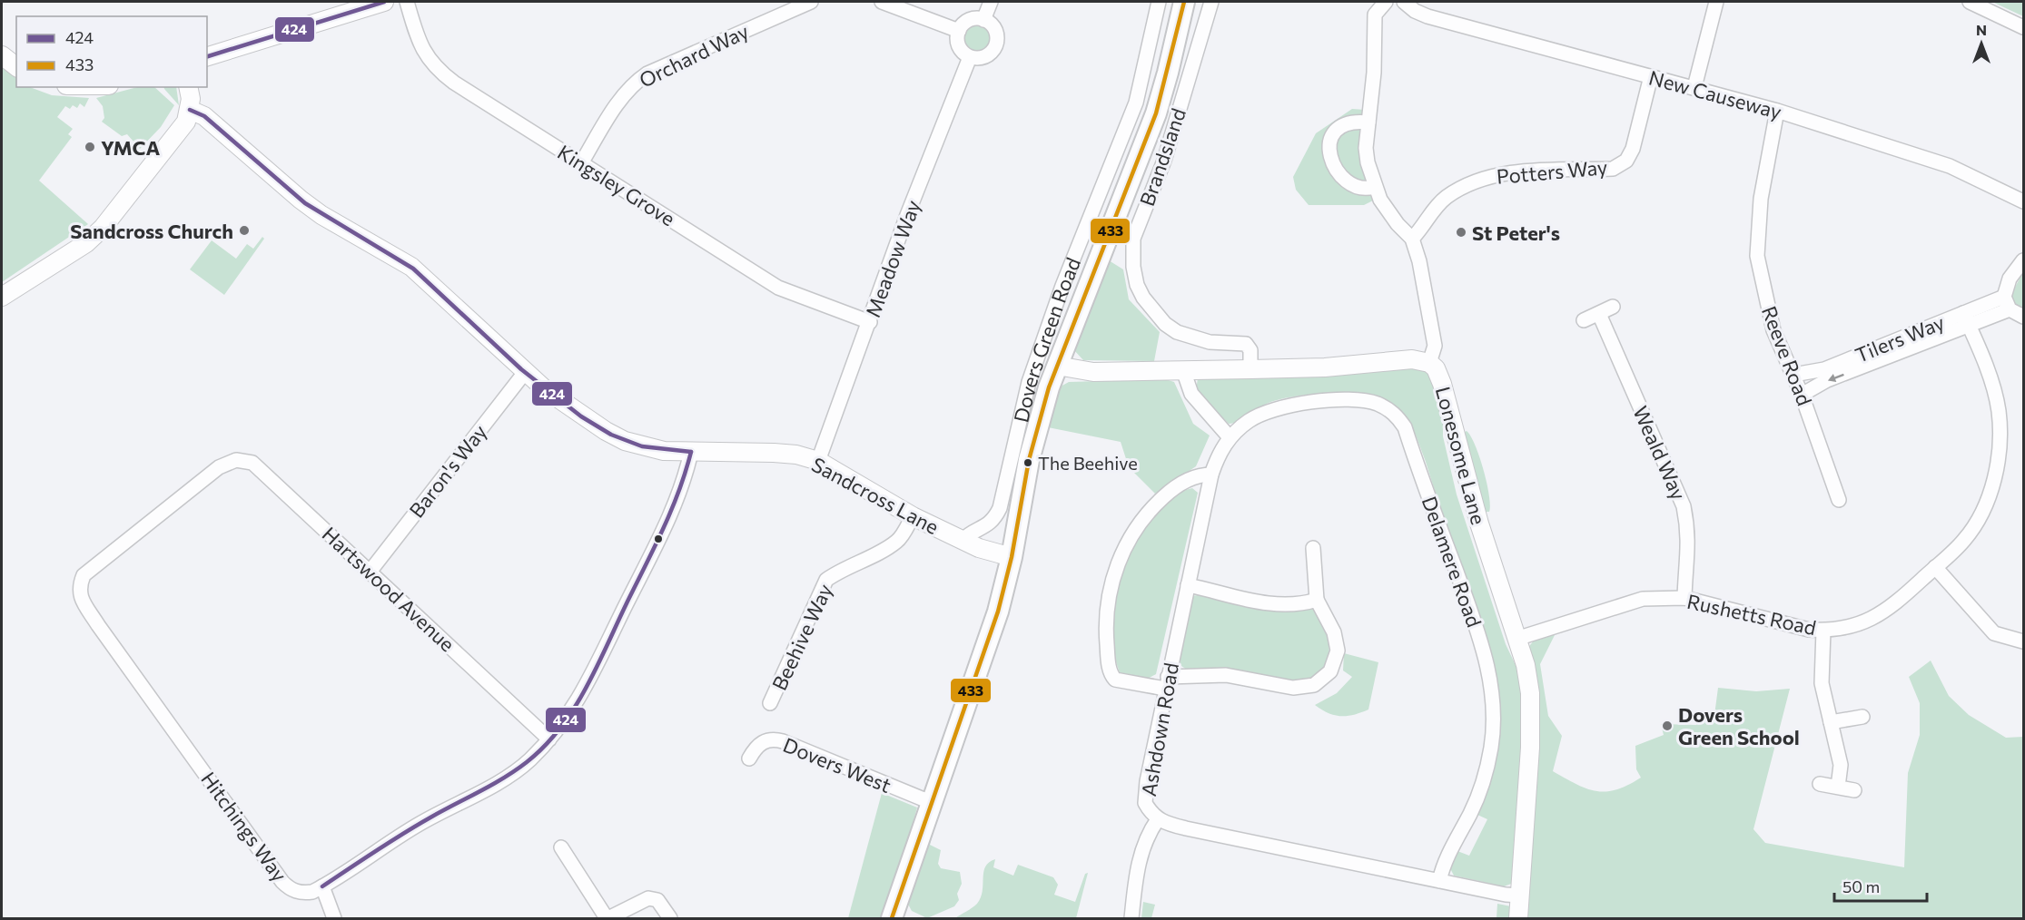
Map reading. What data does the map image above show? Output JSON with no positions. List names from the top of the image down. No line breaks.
{"streets":{"main road":["Dovers Green Road"],"street":["Orchard Way","New Causeway","Brandsland","Potters Way","Kingsley Grove","Meadow Way","Tilers Way","Reeve Road","Weald Way","Lonesome Lane","Baron's Way","Sandcross Lane","Delamere Road","Hartswood Avenue","Rushetts Road","Beehive Way","Ashdown Road","Dovers West","Hitchings Way"]},"crossings":[["Orchard Way","Kingsley Grove"],["New Causeway","Potters Way"],["New Causeway","Reeve Road"],["Brandsland","Lonesome Lane"],["Kingsley Grove","Meadow Way"],["Meadow Way","Sandcross Lane"],["Tilers Way","Reeve Road"],["Tilers Way","Rushetts Road"],["Dovers Green Road","Lonesome Lane"],["Dovers Green Road","Sandcross Lane"],["Dovers Green Road","Dovers West"],["Weald Way","Rushetts Road"],["Lonesome Lane","Rushetts Road"],["Lonesome Lane","Ashdown Road"],["Baron's Way","Sandcross Lane"],["Baron's Way","Hartswood Avenue"],["Sandcross Lane","Beehive Way"],["Sandcross Lane","Hitchings Way"],["Delamere Road","Ashdown Road"],["Hartswood Avenue","Hitchings Way"]],"places":["YMCA","Sandcross Church","St Peter's","The Beehive","Dovers Green School"],"lines":["transit line 424","transit line 433"],"legend":["424","433"],"scale_bar":"50 m","north":"top"}
